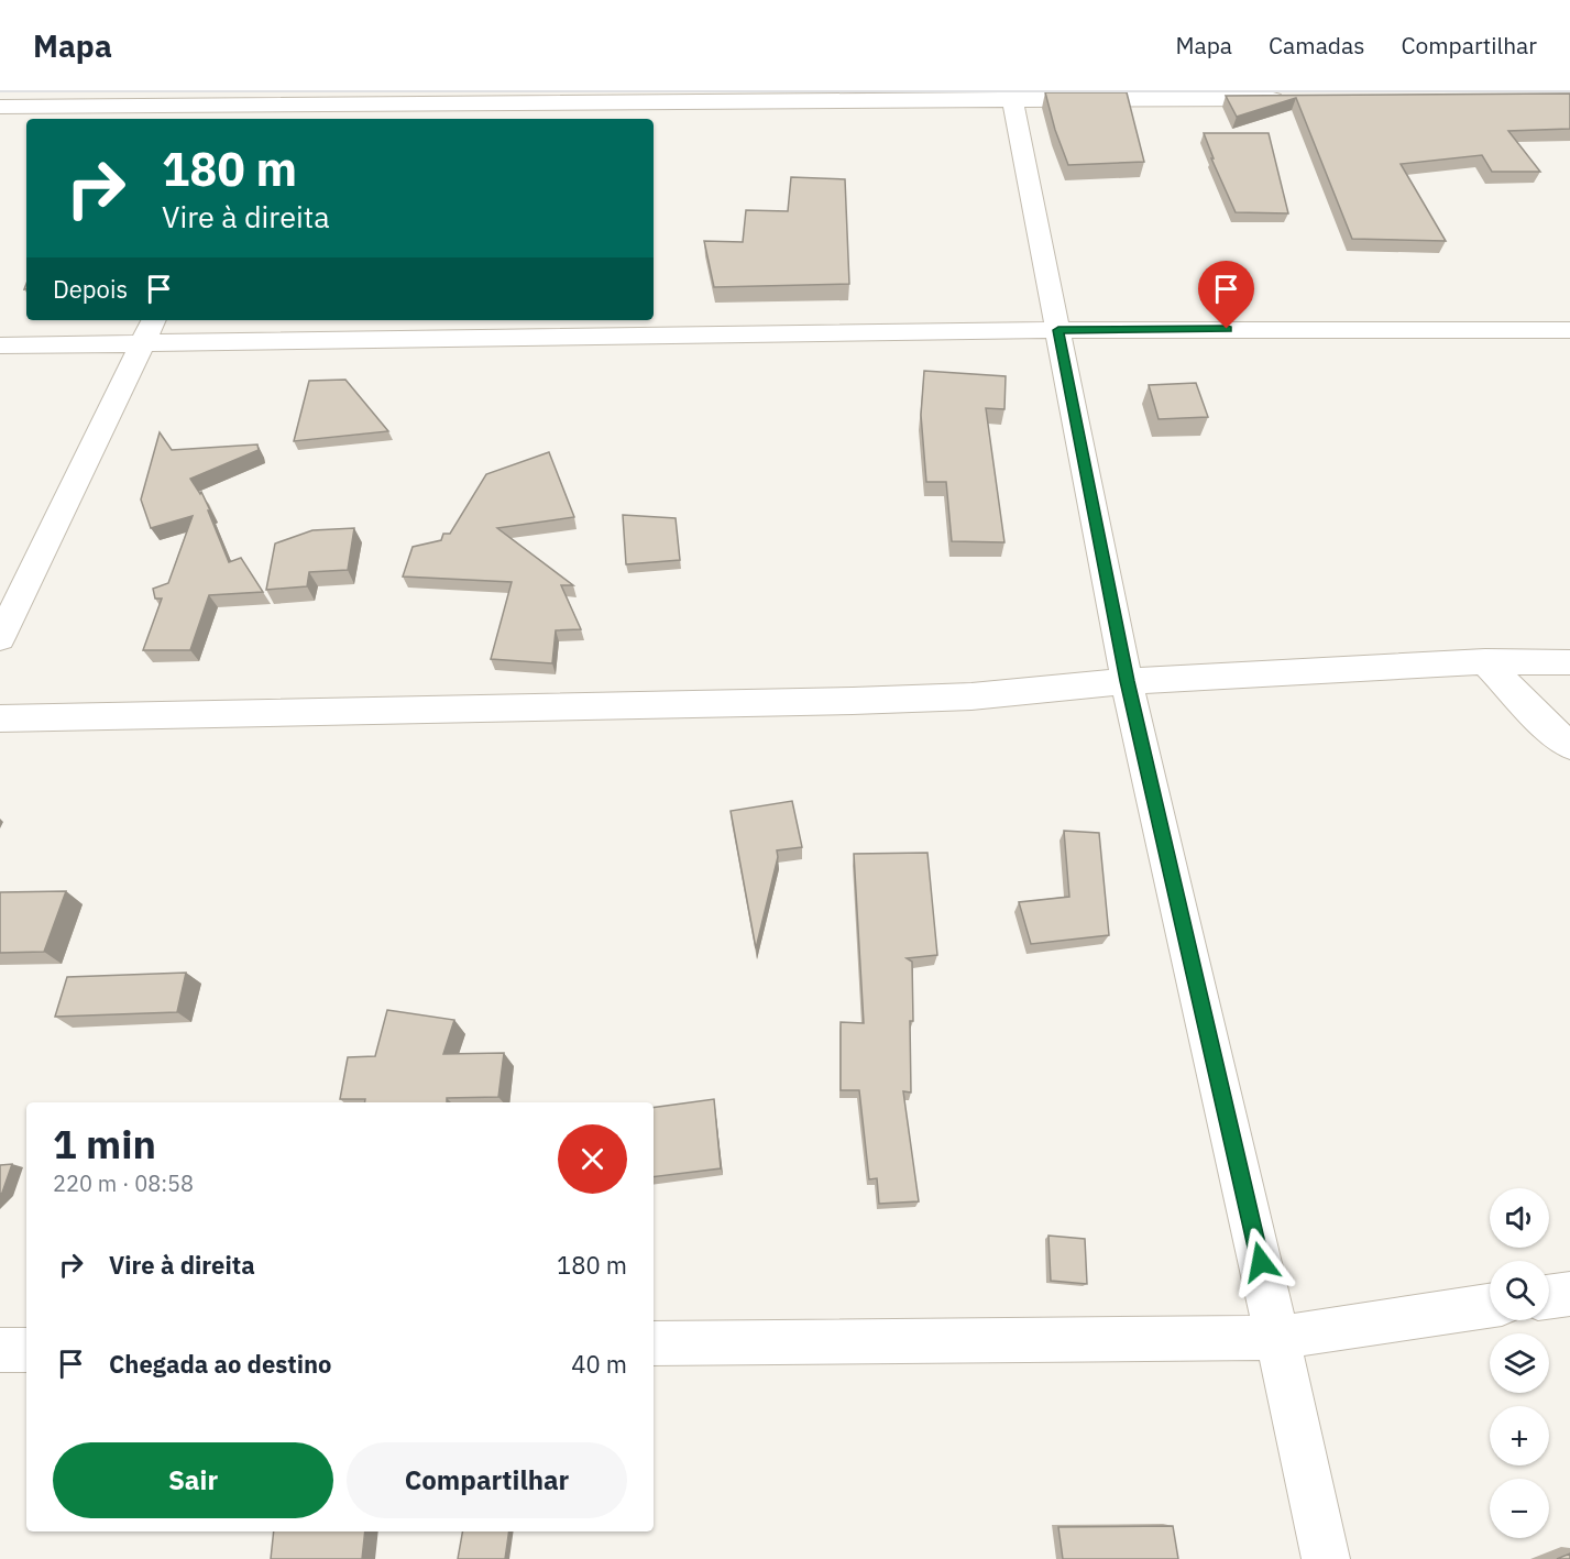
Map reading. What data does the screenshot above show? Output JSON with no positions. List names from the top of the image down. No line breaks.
{"page":{"header":"Mapa","nav":["Mapa","Camadas","Compartilhar"],"turn":["180 m","Vire à direita"],"then":"Depois","heading":["1 min","220 m · 08:58"],"map_buttons":["+","−"],"list":[{"name":"Vire à direita","value":"180 m"},{"name":"Chegada ao destino","value":"40 m"}],"buttons":["Sair","Compartilhar"]}}
